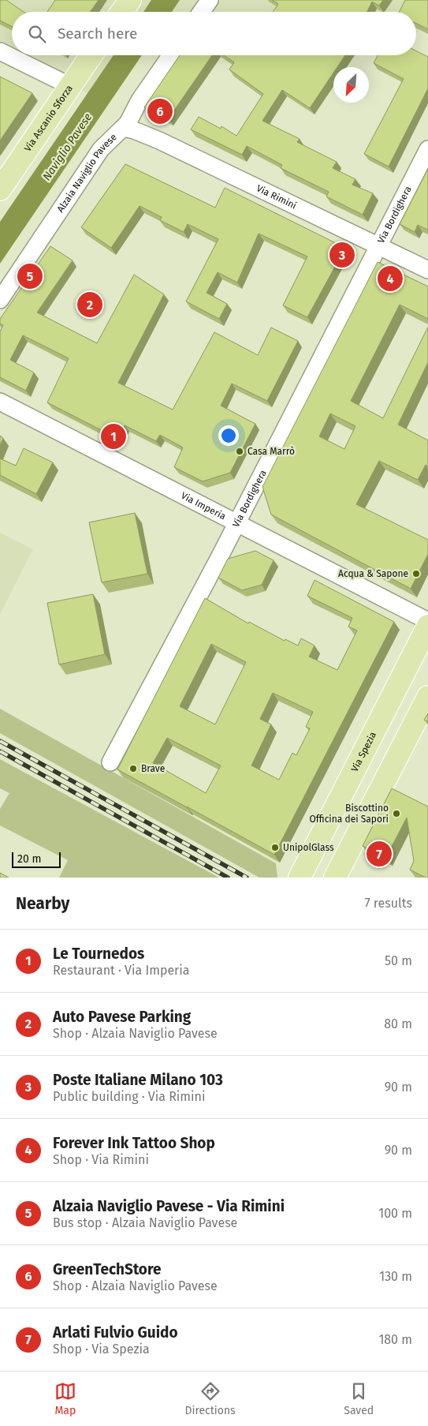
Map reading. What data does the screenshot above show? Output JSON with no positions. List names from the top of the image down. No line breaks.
{"streets":{"main road":["Via Ascanio Sforza","Via Spezia"],"street":["Alzaia Naviglio Pavese","Via Rimini","Via Bordighera","Via Imperia"]},"crossings":[["Alzaia Naviglio Pavese","Via Rimini"],["Via Rimini","Via Bordighera"],["Via Bordighera","Via Imperia"]],"water":["Naviglio Pavese"],"places":["Casa Marrò","Acqua & Sapone","Brave","Biscottino Officina dei Sapori","UnipolGlass"],"scale_bar":"20 m","north":"bottom left","page":{"search":"Search here","pins":["6","3","5","4","2","1","7"],"scale":"20 m","heading":["Nearby","7 results"],"list":[{"mark":"1","name":"Le Tournedos","note":"Restaurant · Via Imperia","value":"50 m"},{"mark":"2","name":"Auto Pavese Parking","note":"Shop · Alzaia Naviglio Pavese","value":"80 m"},{"mark":"3","name":"Poste Italiane Milano 103","note":"Public building · Via Rimini","value":"90 m"},{"mark":"4","name":"Forever Ink Tattoo Shop","note":"Shop · Via Rimini","value":"90 m"},{"mark":"5","name":"Alzaia Naviglio Pavese - Via Rimini","note":"Bus stop · Alzaia Naviglio Pavese","value":"100 m"},{"mark":"6","name":"GreenTechStore","note":"Shop · Alzaia Naviglio Pavese","value":"130 m"},{"mark":"7","name":"Arlati Fulvio Guido","note":"Shop · Via Spezia","value":"180 m"}],"nav":["Map","Directions","Saved"]}}
